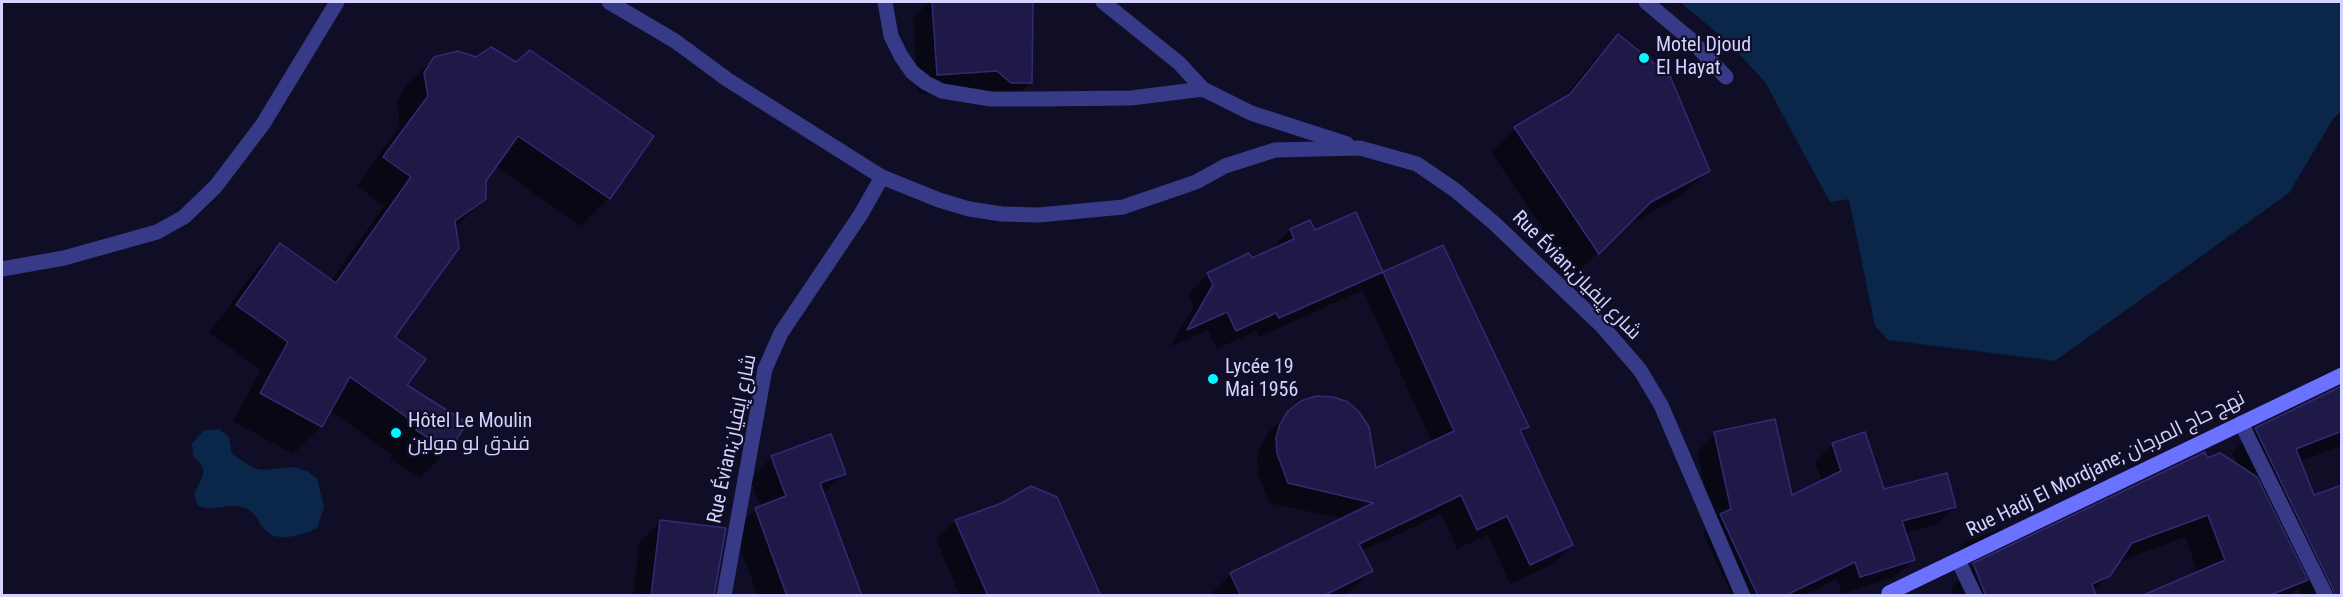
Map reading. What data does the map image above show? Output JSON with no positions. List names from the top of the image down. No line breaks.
{"streets":{"street":["Rue Évian;شارع إيفيان","Rue Hadj El Mordjane; نهج حاج المرجان"]},"places":["Motel Djoud El Hayat","Lycée 19 Mai 1956","Hôtel Le Moulin فندق لو مولين"]}
